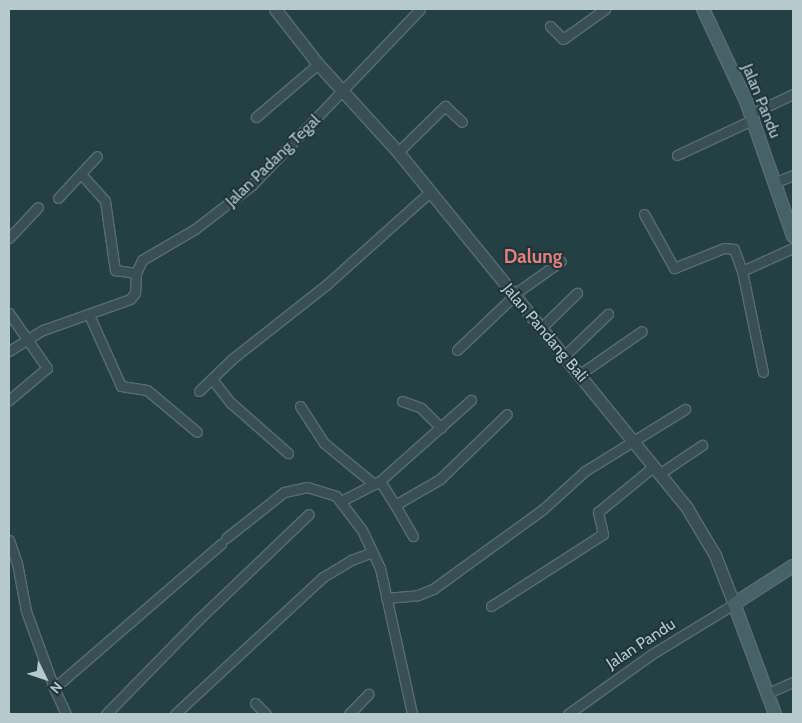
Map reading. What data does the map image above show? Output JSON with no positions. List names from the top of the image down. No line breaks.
{"streets":{"main road":["Jalan Pandu"],"street":["Jalan Padang Tegal","Jalan Pandang Bali"]},"crossings":[["Jalan Pandu","Jalan Pandang Bali"],["Jalan Padang Tegal","Jalan Pandang Bali"]],"districts":["Dalung"],"north":"bottom right"}
